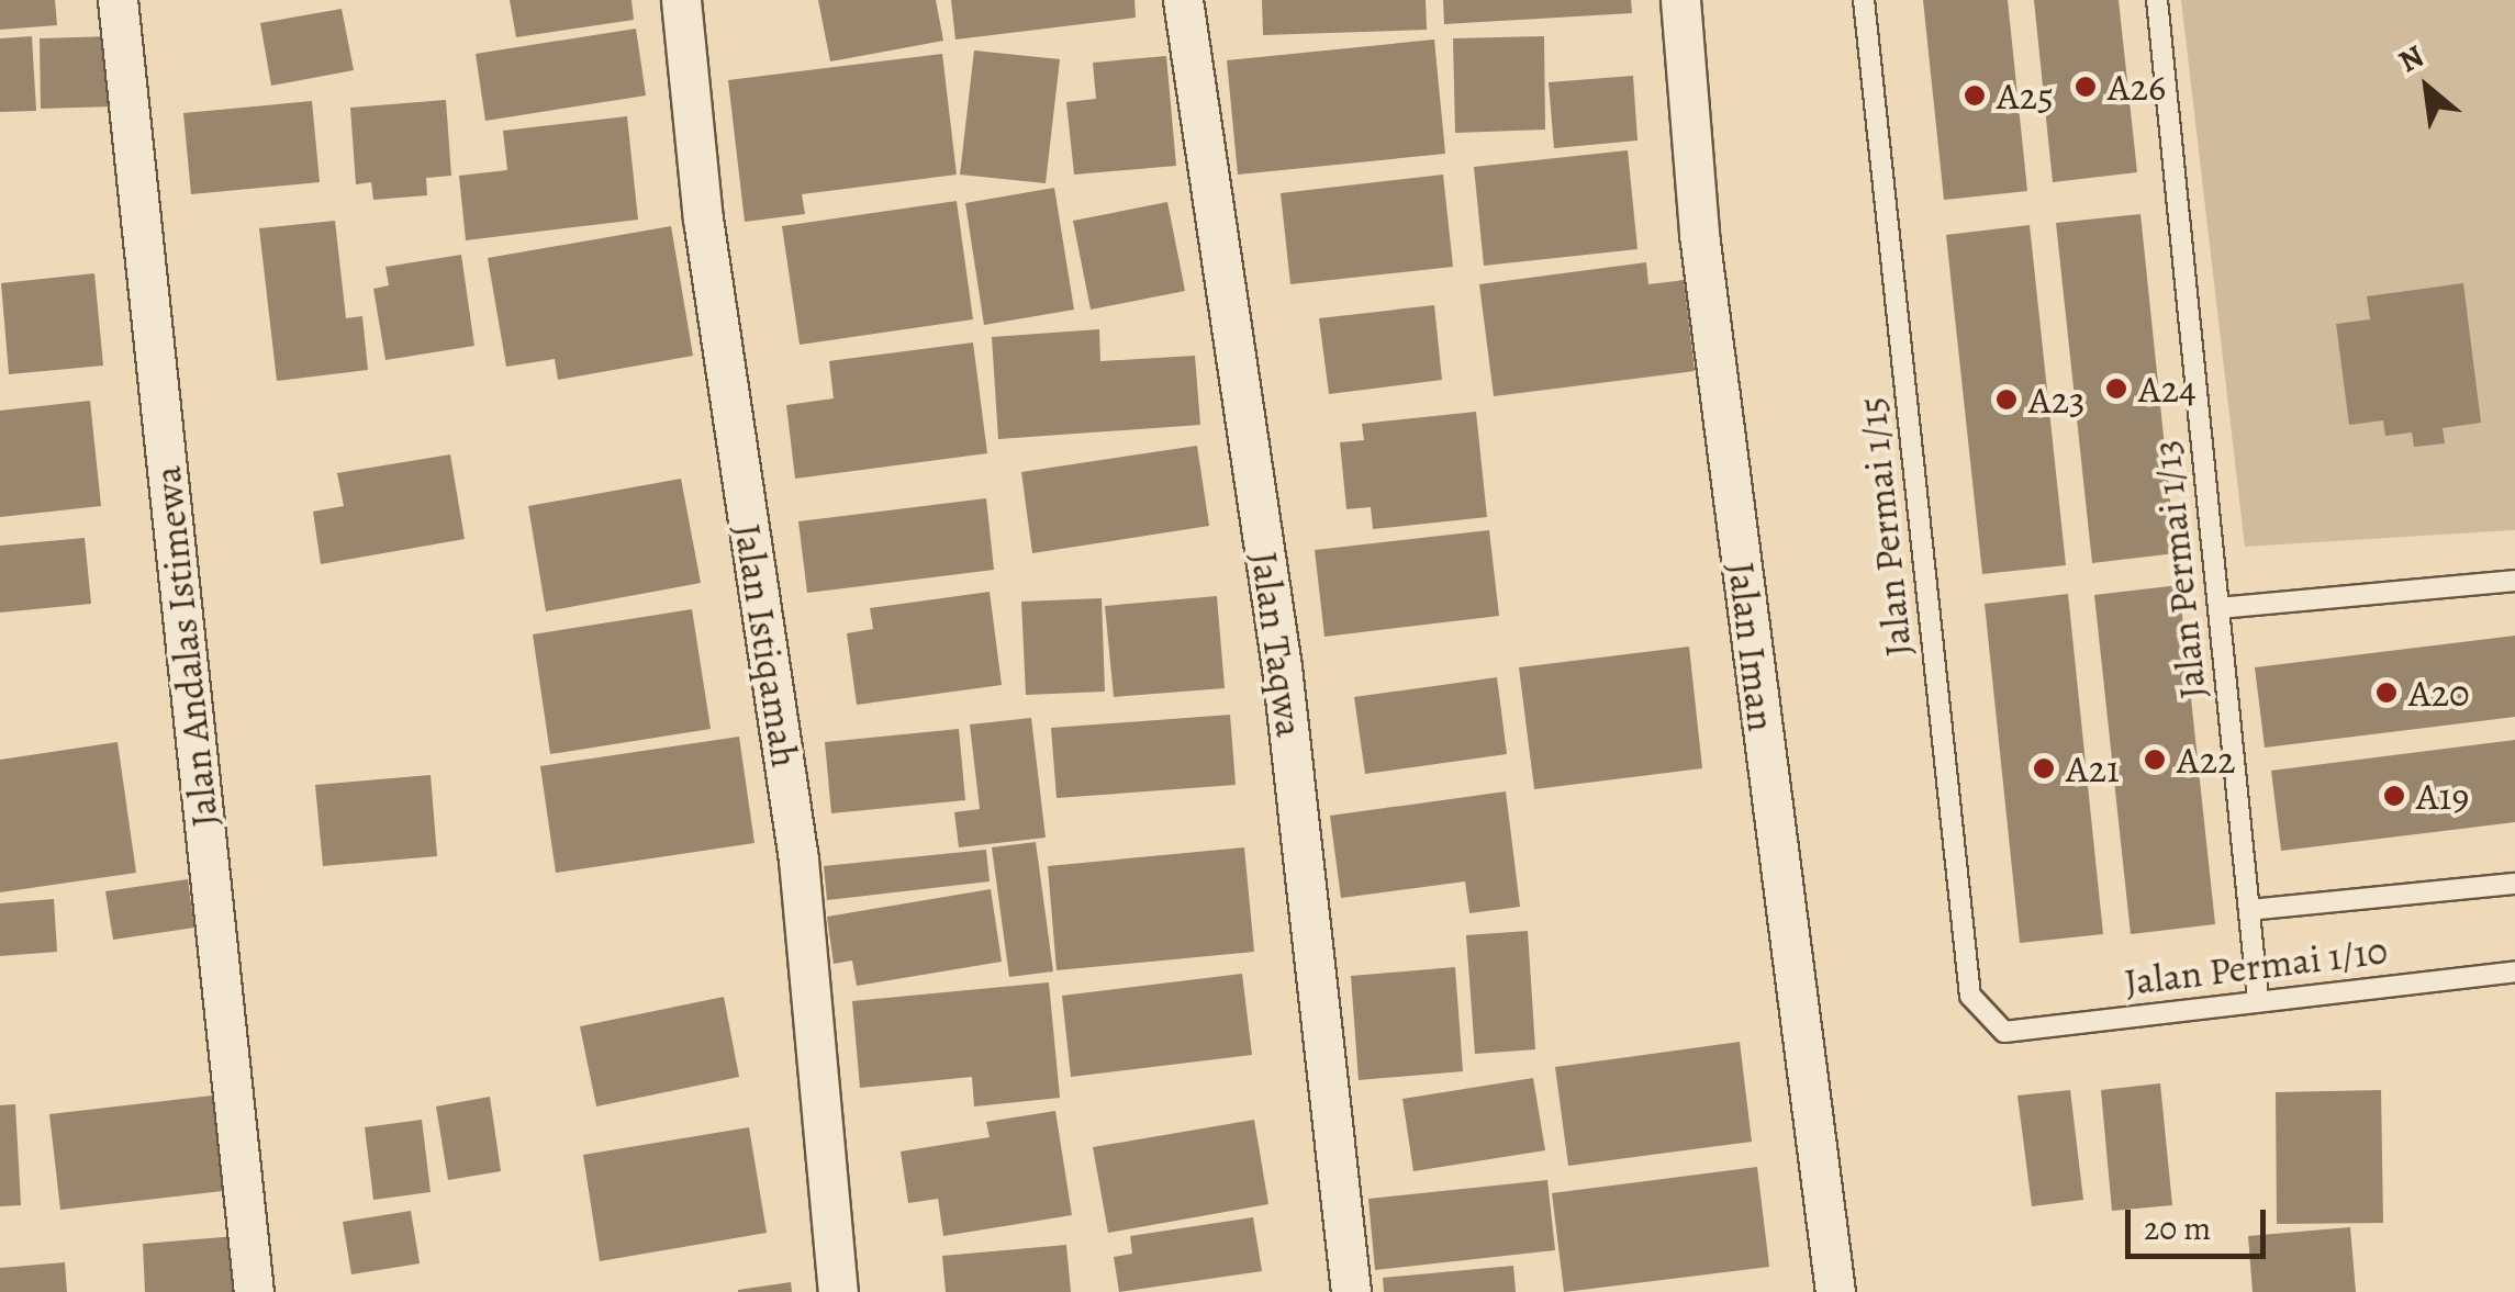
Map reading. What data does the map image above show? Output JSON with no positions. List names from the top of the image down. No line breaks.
{"streets":{"street":["Jalan Taqwa","Jalan Istiqamah","Jalan Andalas Istimewa","Jalan Iman"],"lane":["Jalan Permai 1/15","Jalan Permai 1/13","Jalan Permai 1/10"]},"crossings":[["Jalan Permai 1/15","Jalan Permai 1/10"],["Jalan Permai 1/13","Jalan Permai 1/10"]],"places":["A26","A25","A24","A23","A20","A22","A21","A19"],"scale_bar":"20 m","north":"top left"}
